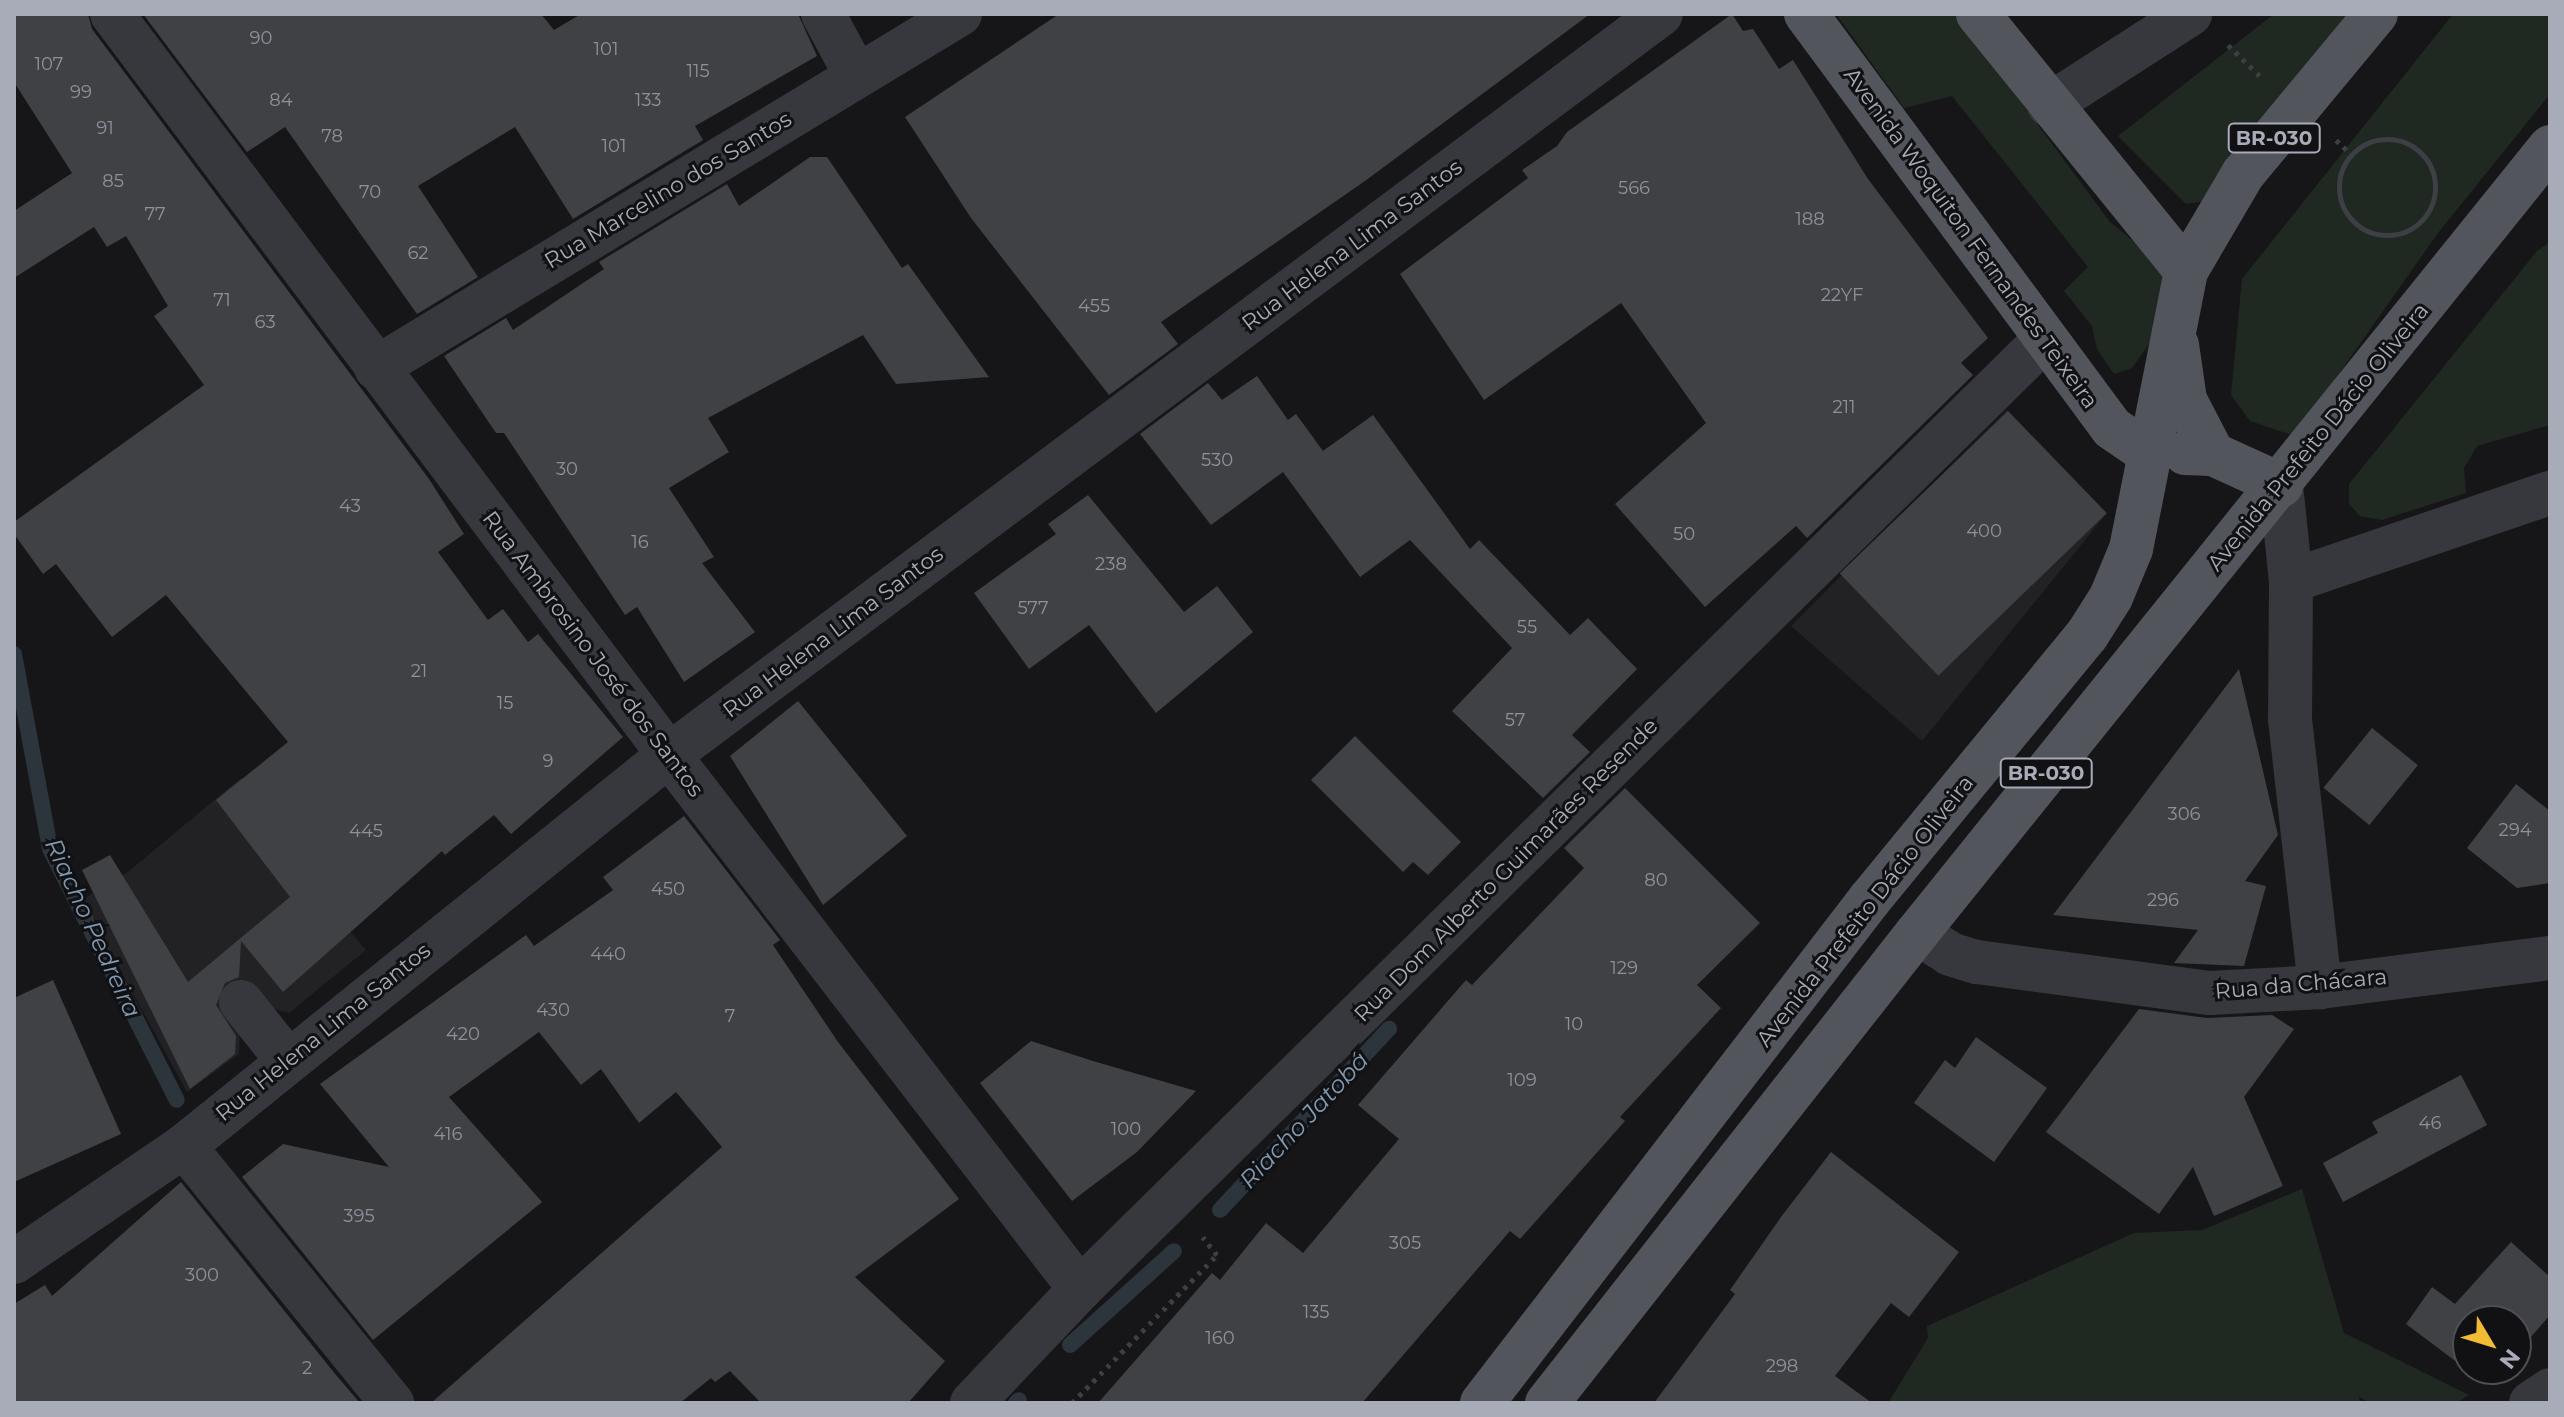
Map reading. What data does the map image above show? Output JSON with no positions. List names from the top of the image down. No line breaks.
{"streets":{"main road":["BR-030","Avenida Woquiton Fernandes Teixeira","Avenida Prefeito Dácio Oliveira"],"street":["Rua Marcelino dos Santos","Rua Helena Lima Santos","Rua Ambrosino José dos Santos","Rua Dom Alberto Guimarães Resende","Rua da Chácara"]},"crossings":[["Rua Marcelino dos Santos","Rua Ambrosino José dos Santos"],["Avenida Woquiton Fernandes Teixeira","Avenida Prefeito Dácio Oliveira"],["Avenida Woquiton Fernandes Teixeira","Rua Dom Alberto Guimarães Resende"],["Rua Helena Lima Santos","Rua Ambrosino José dos Santos"],["Avenida Prefeito Dácio Oliveira","Rua da Chácara"],["Rua Ambrosino José dos Santos","Rua Dom Alberto Guimarães Resende"]],"water":["Riacho Pedreira","Riacho Jatobá"],"house_numbers":["90","101","107","115","99","84","133","91","78","101","85","566","70","77","188","62","22YF","71","455","63","211","530","30","43","400","50","16","238","577","55","21","15","57","9","306","294","445","80","450","296","440","129","430","7","10","420","109","46","100","416","395","305","300","135","160","298","2"],"north":"bottom right"}
